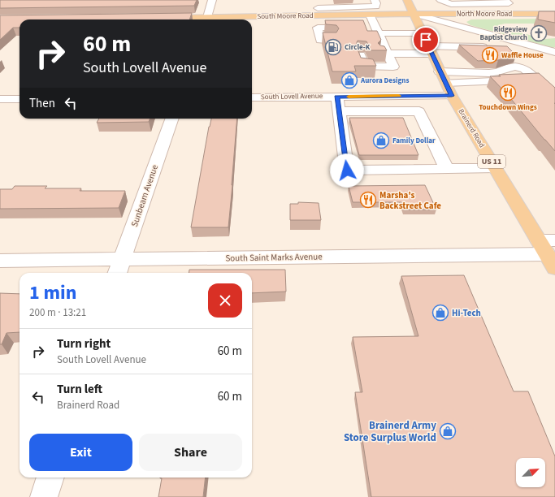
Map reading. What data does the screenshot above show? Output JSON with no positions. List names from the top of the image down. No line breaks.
{"streets":{"main road":["North Moore Road","South Moore Road","Brainerd Road","US 11"],"street":["South Lovell Avenue","Sunbeam Avenue","South Saint Marks Avenue"]},"crossings":[["North Moore Road","South Moore Road"],["North Moore Road","Brainerd Road"],["South Moore Road","Brainerd Road"],["South Lovell Avenue","Brainerd Road"],["Brainerd Road","South Saint Marks Avenue"],["Sunbeam Avenue","South Saint Marks Avenue"]],"places":{"church":["Ridgeview Baptist Church"],"fuel station":["Circle-K"],"restaurant":["Waffle House","Touchdown Wings","Marsha's Backstreet Cafe"],"shop":["Aurora Designs","Family Dollar","Hi-Tech","Brainerd Army Store Surplus World"]},"north":"top right","page":{"turn":["60 m","South Lovell Avenue"],"then":"Then","heading":["1 min","200 m · 13:21"],"list":[{"name":"Turn right","note":"South Lovell Avenue","value":"60 m"},{"name":"Turn left","note":"Brainerd Road","value":"60 m"}],"buttons":["Exit","Share"]}}
